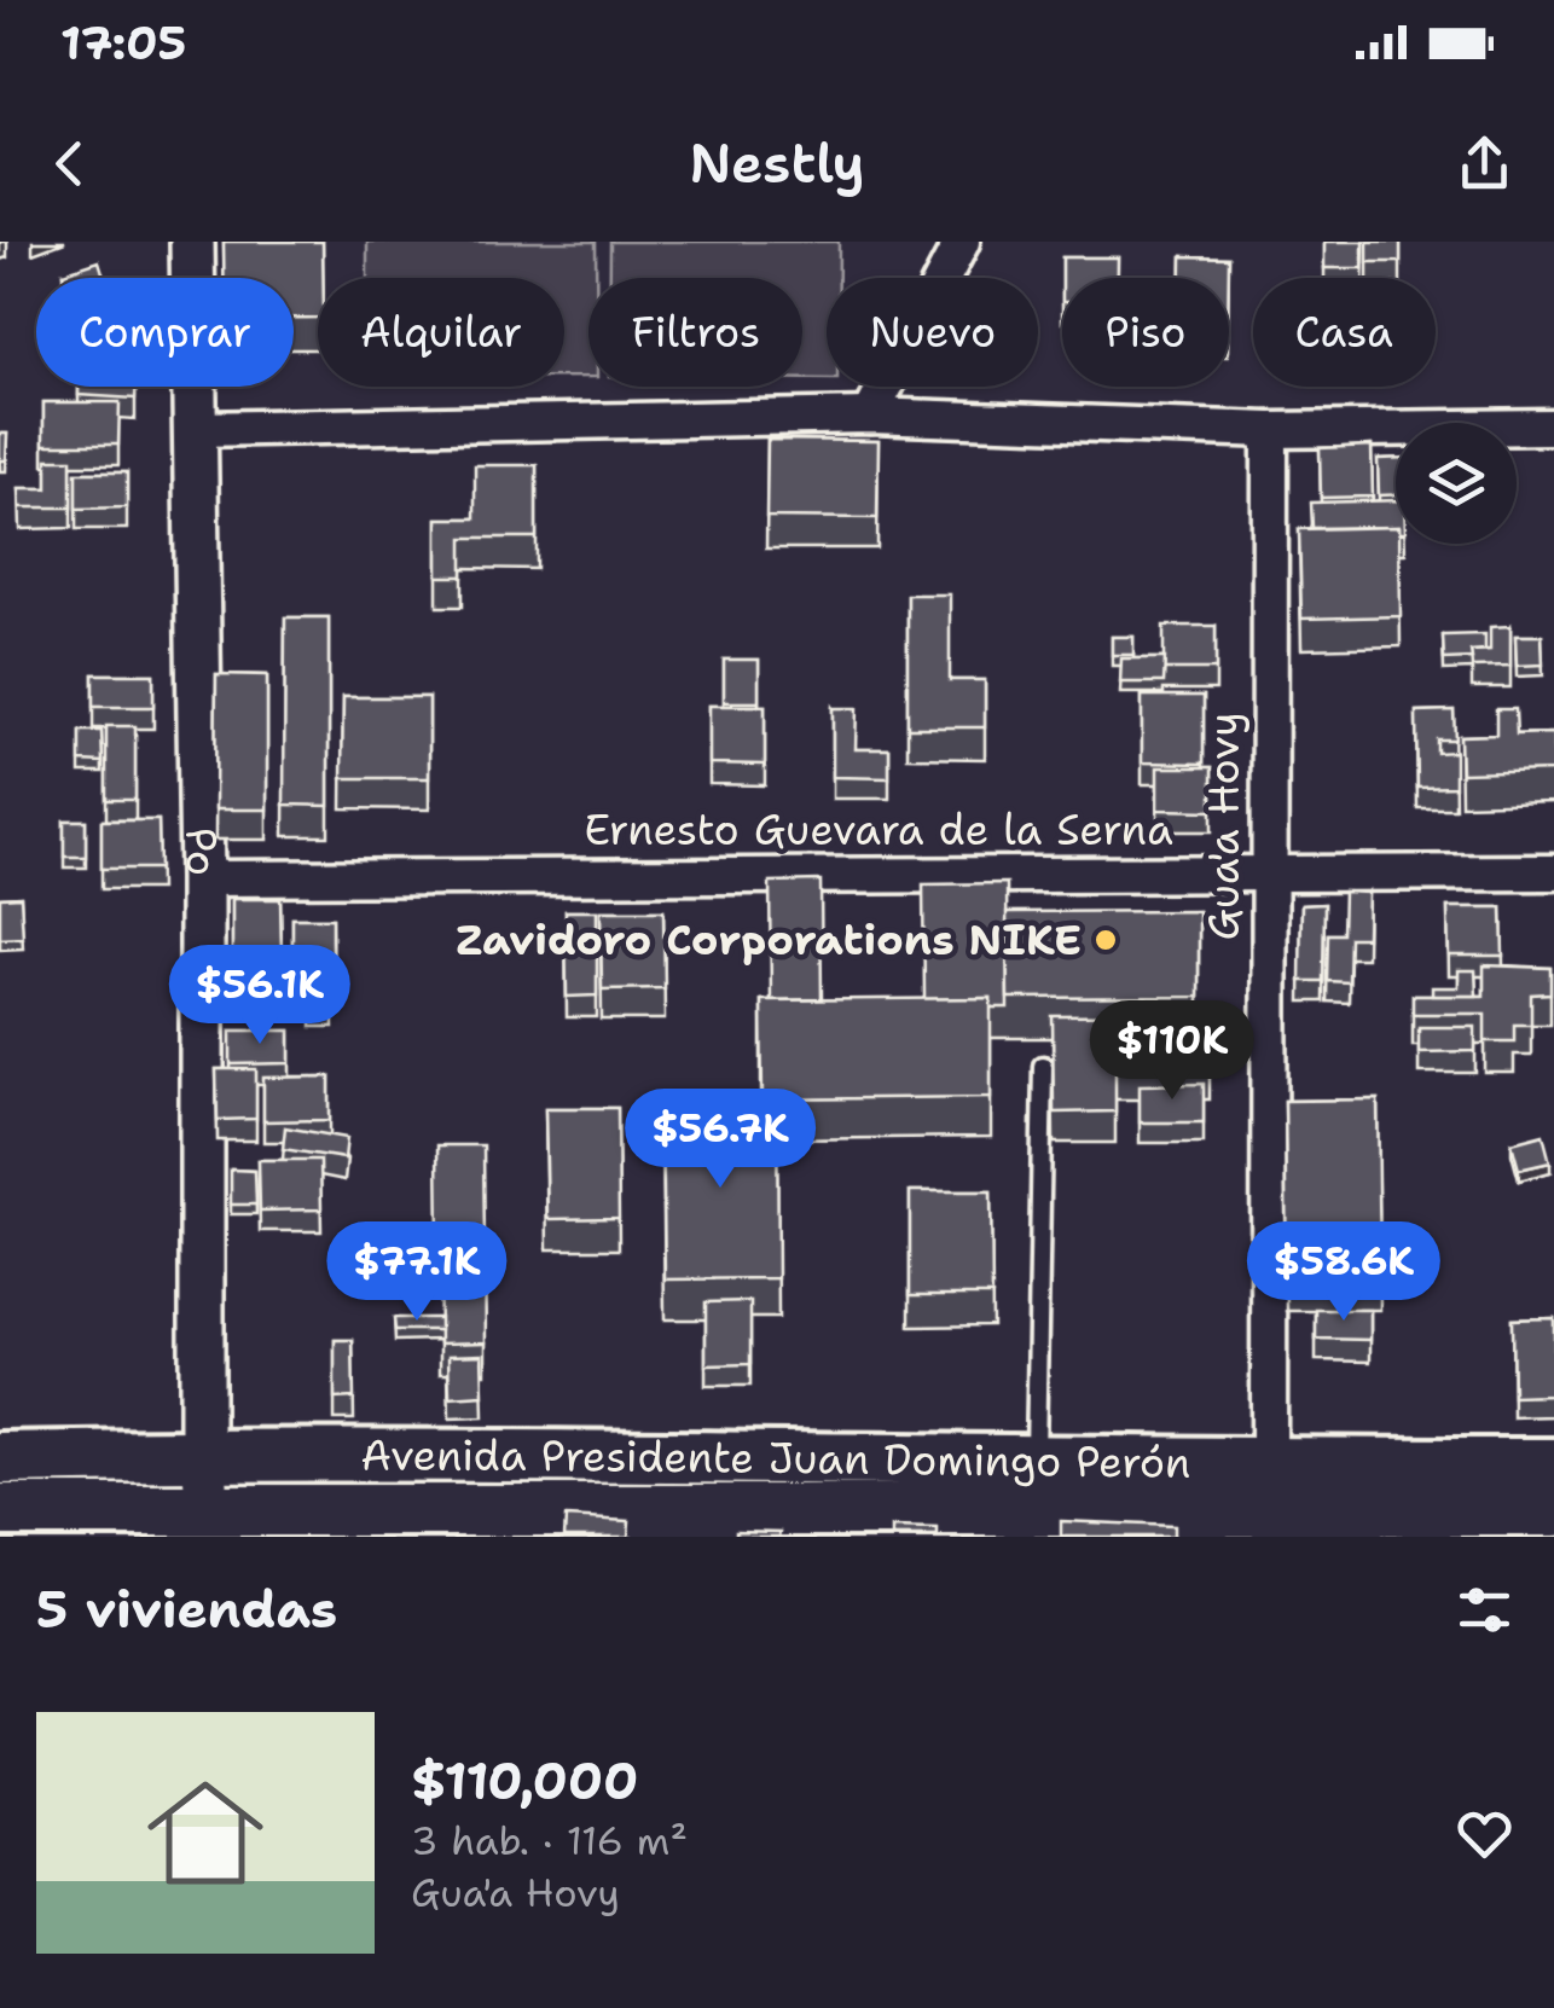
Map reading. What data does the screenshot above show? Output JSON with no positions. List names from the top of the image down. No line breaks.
{"streets":{"main road":["Avenida Presidente Juan Domingo Perón"],"street":["Gua'a Hovy","Ernesto Guevara de la Serna","Po"]},"crossings":[["Gua'a Hovy","Ernesto Guevara de la Serna"],["Gua'a Hovy","Avenida Presidente Juan Domingo Perón"],["Ernesto Guevara de la Serna","Po"],["Po","Avenida Presidente Juan Domingo Perón"]],"places":["Zavidoro Corporations NIKE"],"page":{"status":"17:05","header":"Nestly","chip":["Comprar","Alquilar","Filtros","Nuevo","Piso","Casa"],"price":["$56.1K","$110K","$56.7K","$77.1K","$58.6K"],"heading":"5 viviendas","list":[{"name":"$110,000","note":"3 hab. · 116 m² · Gua'a Hovy"}]}}
